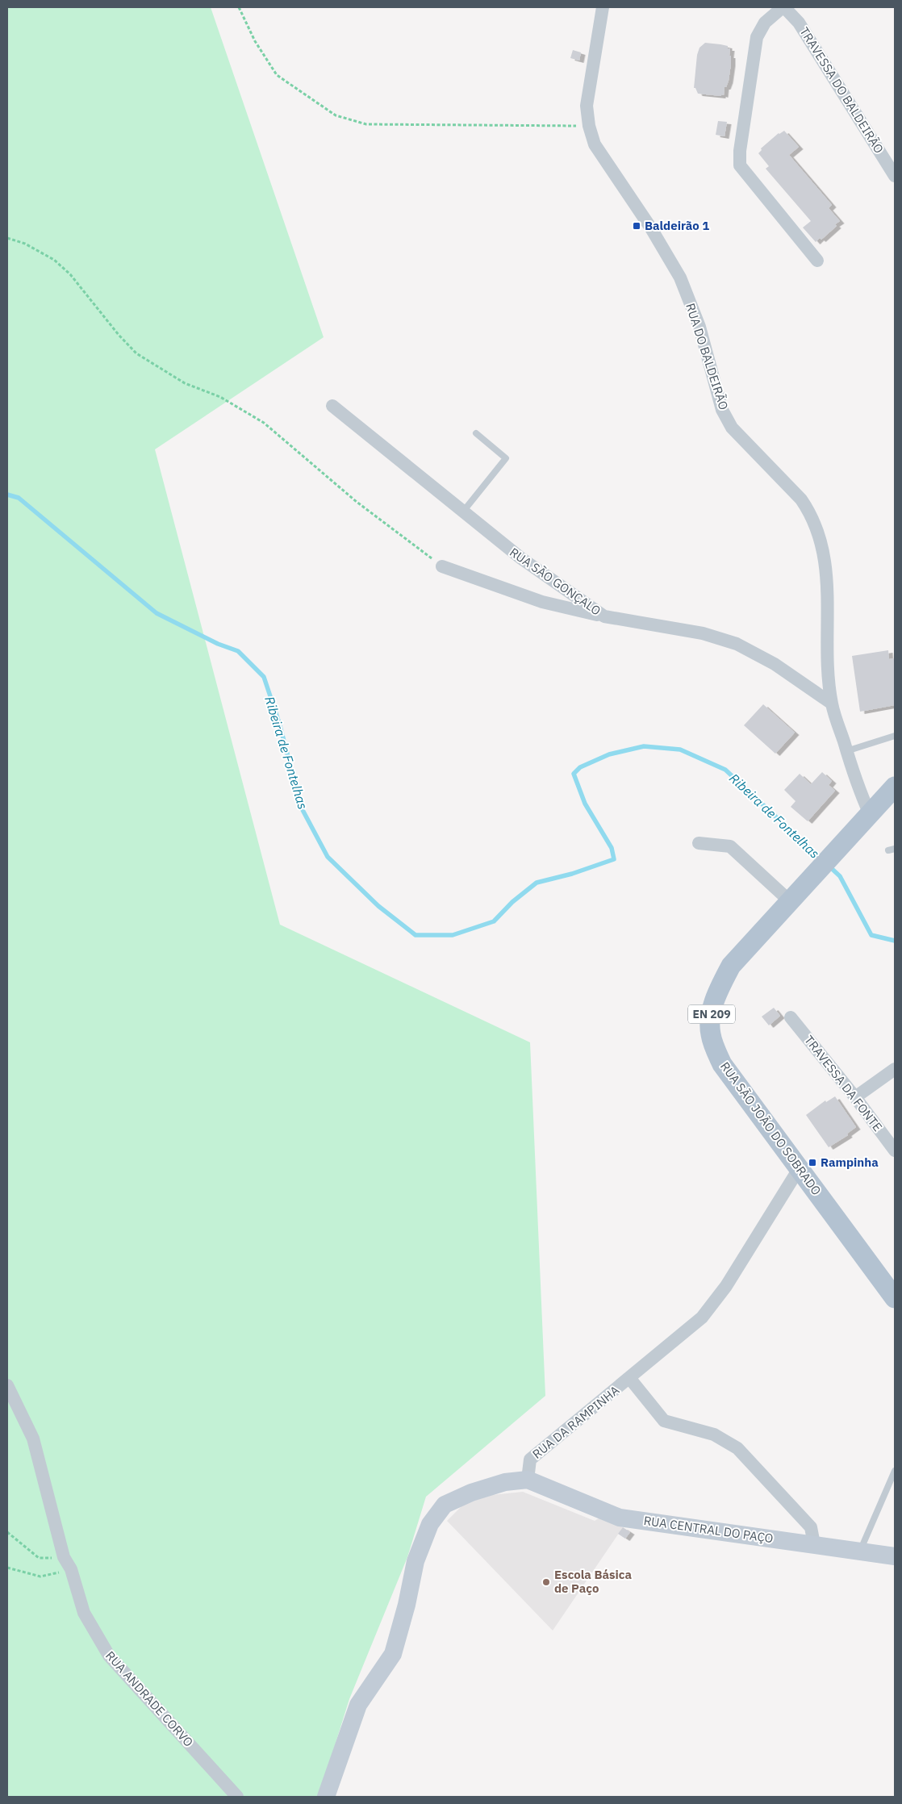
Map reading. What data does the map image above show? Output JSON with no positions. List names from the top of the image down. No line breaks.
{"streets":{"main road":["EN 209","RUA SÃO JOÃO DO SOBRADO"],"street":["TRAVESSA DO BALDEIRÃO","RUA DO BALDEIRÃO","RUA SÃO GONÇALO","TRAVESSA DA FONTE","RUA DA RAMPINHA","RUA CENTRAL DO PAÇO","RUA ANDRADE CORVO"]},"crossings":[["RUA DO BALDEIRÃO","RUA SÃO GONÇALO"],["RUA DO BALDEIRÃO","RUA SÃO JOÃO DO SOBRADO"],["RUA SÃO JOÃO DO SOBRADO","RUA DA RAMPINHA"],["RUA DA RAMPINHA","RUA CENTRAL DO PAÇO"]],"water":["Ribeira de Fontelhas"],"places":{"transit":["Baldeirão 1","Rampinha"],"other":["Escola Básica de Paço"]}}
